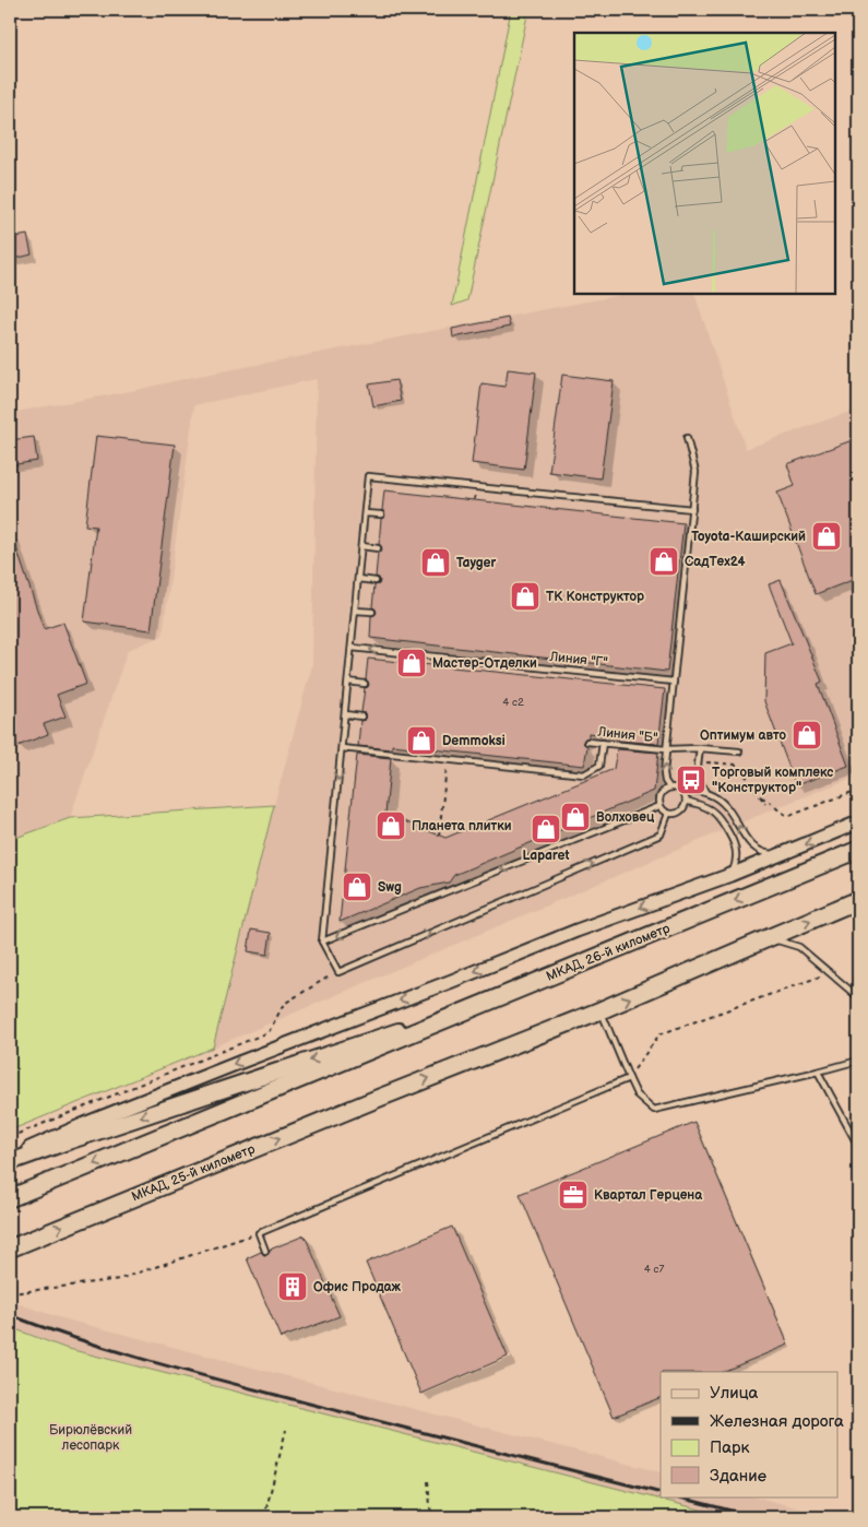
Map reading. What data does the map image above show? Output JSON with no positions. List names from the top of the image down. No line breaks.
{"streets":{"highway":["МКАД, 26-й километр","МКАД, 25-й километр"],"lane":["Линия \"Г\"","Линия \"Б\""]},"one_way":["Линия \"Г\"","МКАД, 25-й километр"],"parks":["Бирюлёвский лесопарк"],"places":{"shop":["Toyota-Каширский","СадТех24","Tayger","ТК Конструктор","Мастер-Отделки","Оптимум авто","Demmoksi","Волховец","Планета плитки","Laparet","Swg"],"bus stop":["Торговый комплекс \"Конструктор\""],"office":["Квартал Герцена"],"building":["Офис Продаж"]},"house_numbers":["4 с2","4 с7"],"legend":["Улица","Железная дорога","Парк","Здание"]}
